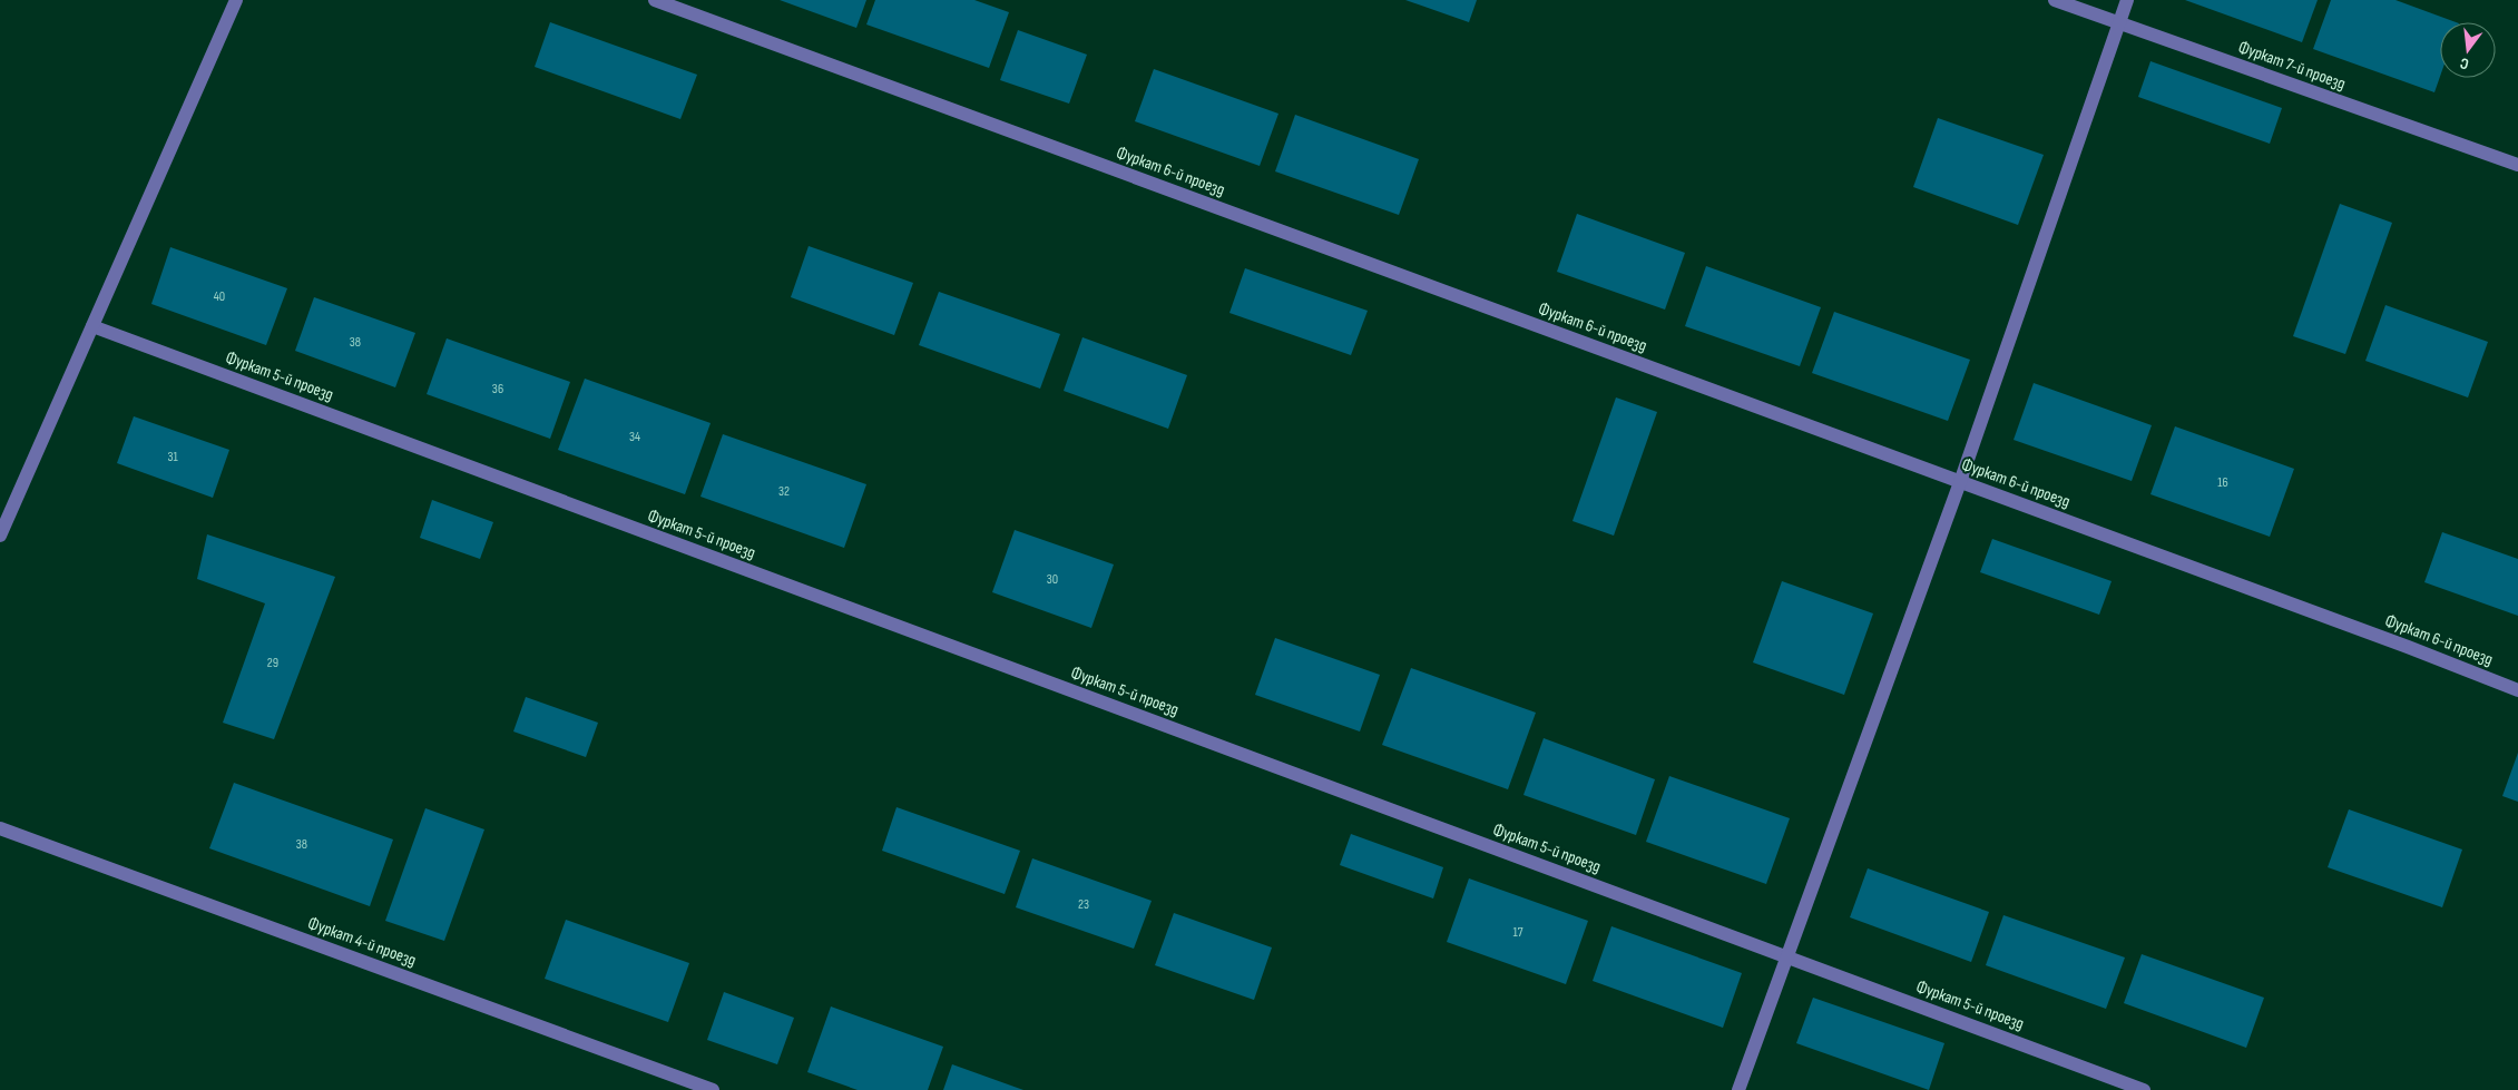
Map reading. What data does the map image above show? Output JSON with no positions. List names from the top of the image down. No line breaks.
{"streets":{"street":["Фуркат 7-й проезд","Фуркат 6-й проезд","Фуркат 5-й проезд","Фуркат 4-й проезд"]},"house_numbers":["40","38","36","34","31","16","32","30","29","38","23","17"],"north":"bottom"}
